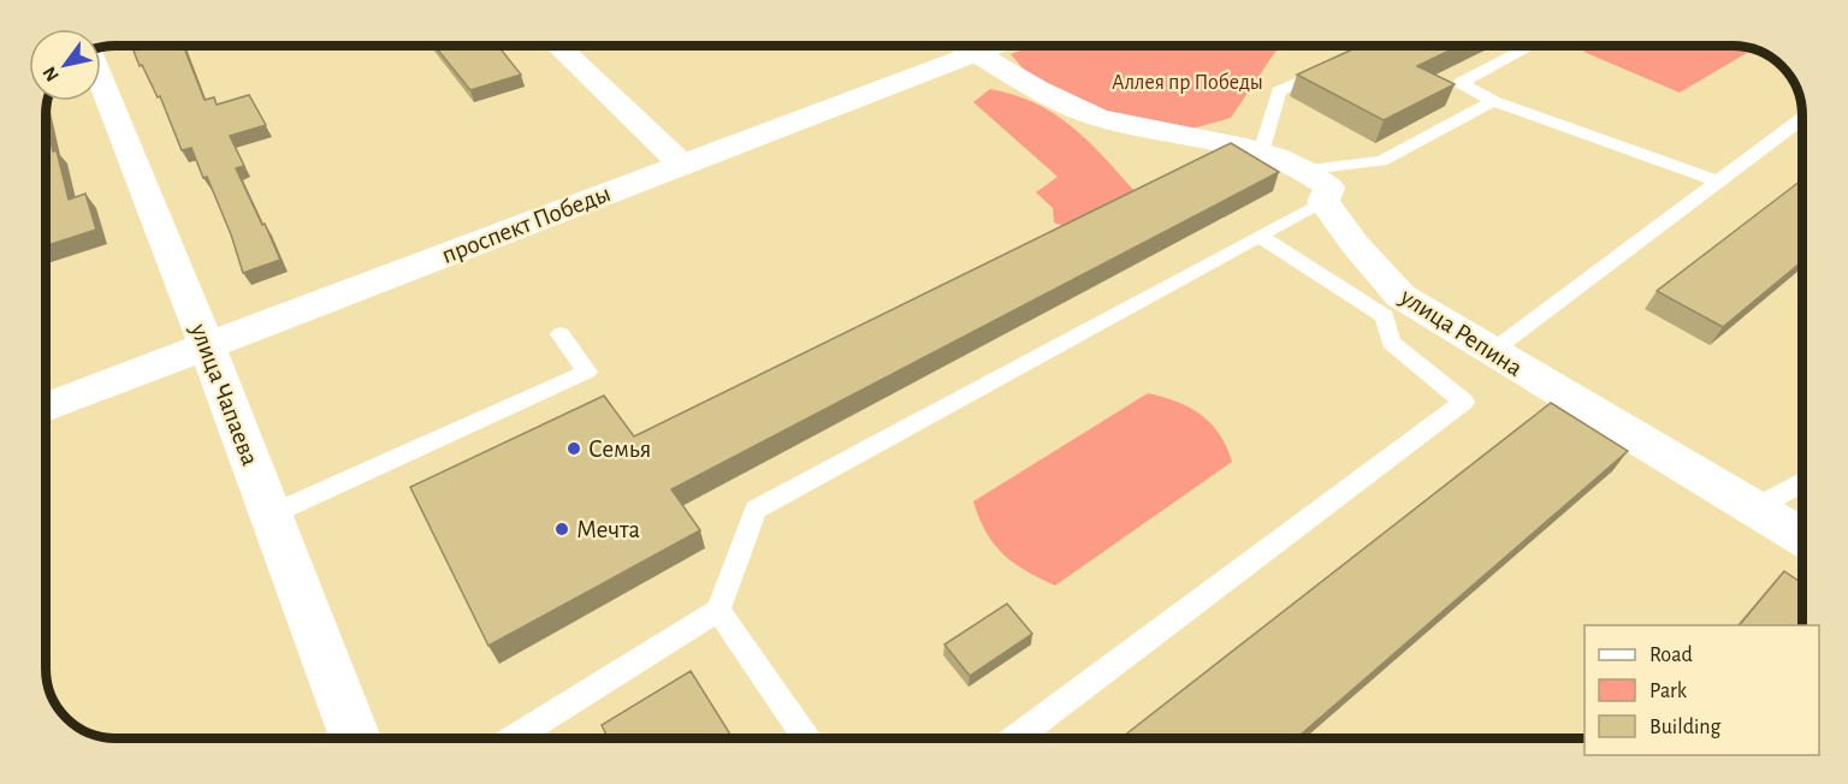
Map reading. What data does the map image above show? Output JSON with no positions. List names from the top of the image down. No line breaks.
{"streets":{"street":["проспект Победы","улица Репина","улица Чапаева"]},"crossings":[["проспект Победы","улица Чапаева"]],"parks":["Аллея пр Победы"],"places":["Семья","Мечта"],"legend":["Road","Park","Building"],"north":"bottom left"}
